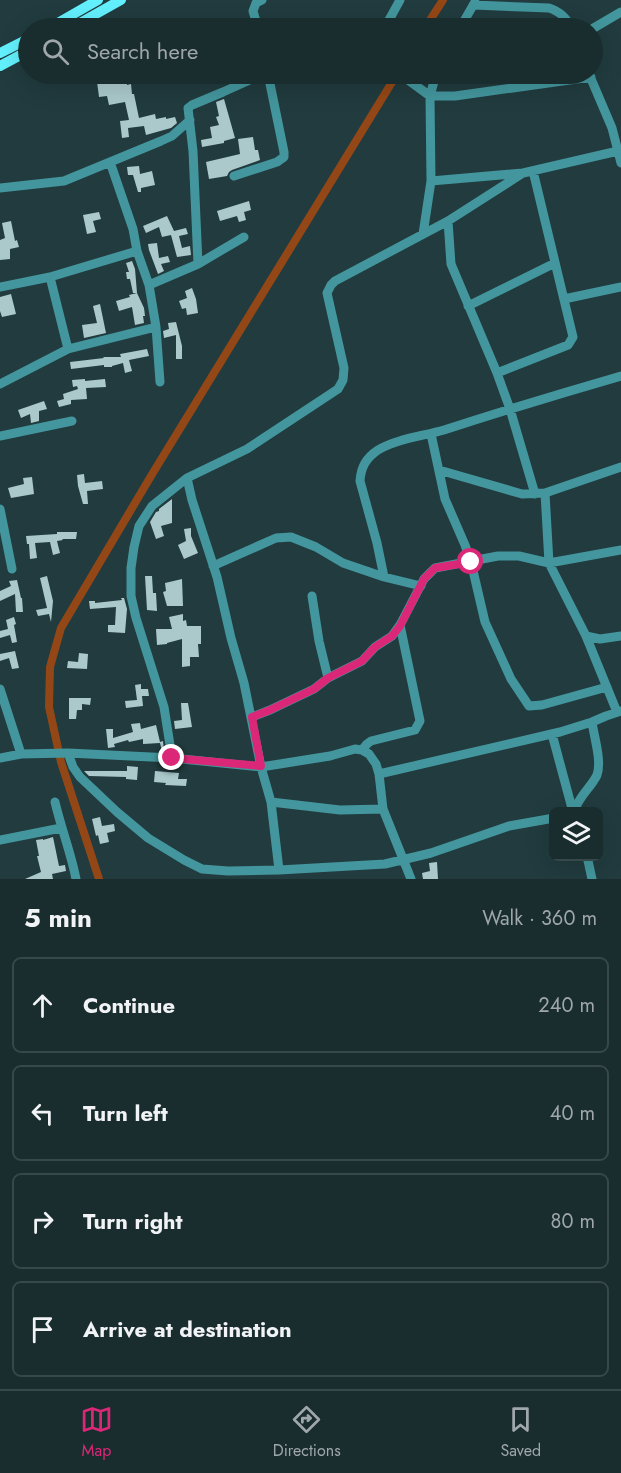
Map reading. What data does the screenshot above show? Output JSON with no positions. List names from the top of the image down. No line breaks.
{"page":{"search":"Search here","heading":["5 min","Walk · 360 m"],"list":[["Continue","240 m"],["Turn left","40 m"],["Turn right","80 m"],"Arrive at destination"],"nav":["Map","Directions","Saved"]}}
